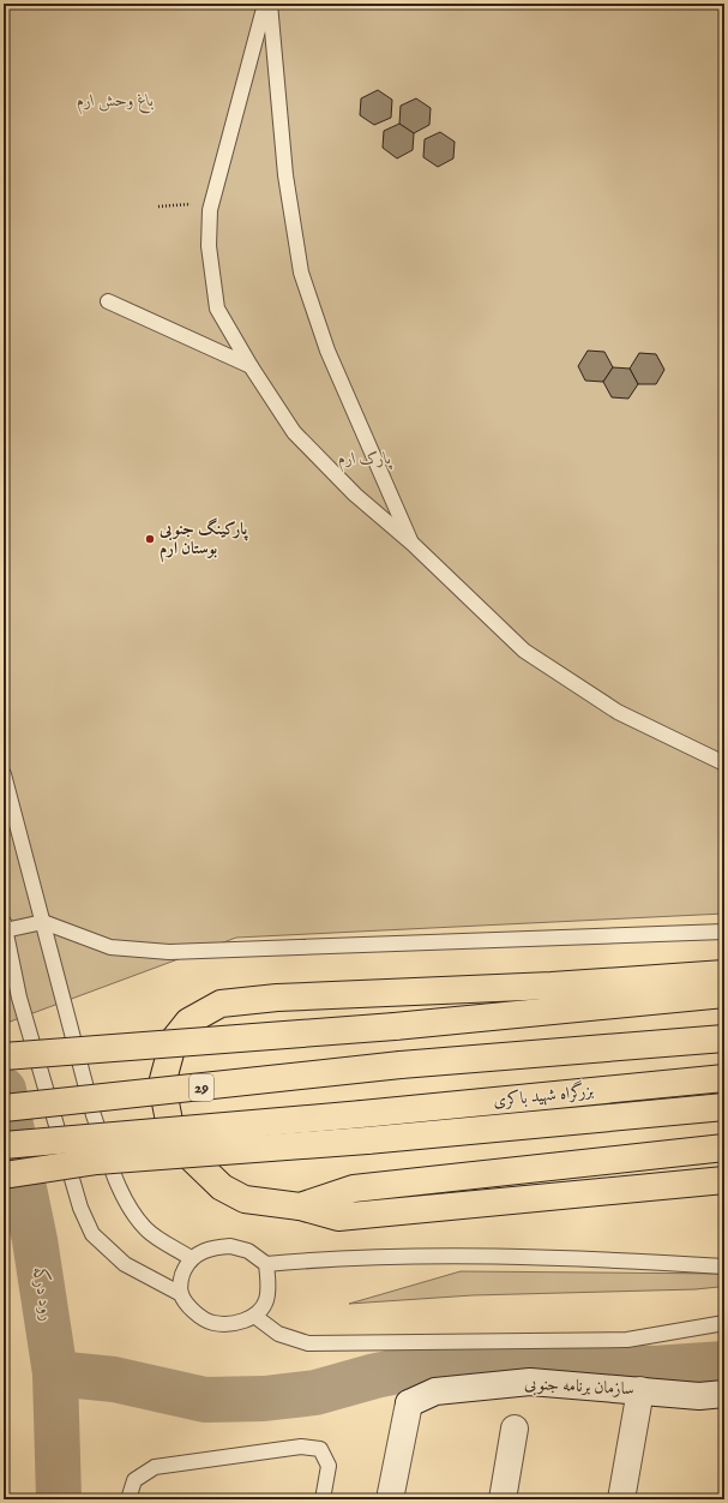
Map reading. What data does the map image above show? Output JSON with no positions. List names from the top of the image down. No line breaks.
{"streets":{"highway":["29","بزرگراه شهید باکری"],"street":["سازمان برنامه جنوبی"]},"water":["رود درکه"],"parks":["باغ وحش ارم","پارک ارم"],"places":["پارکینگ جنوبی بوستان ارم"]}
